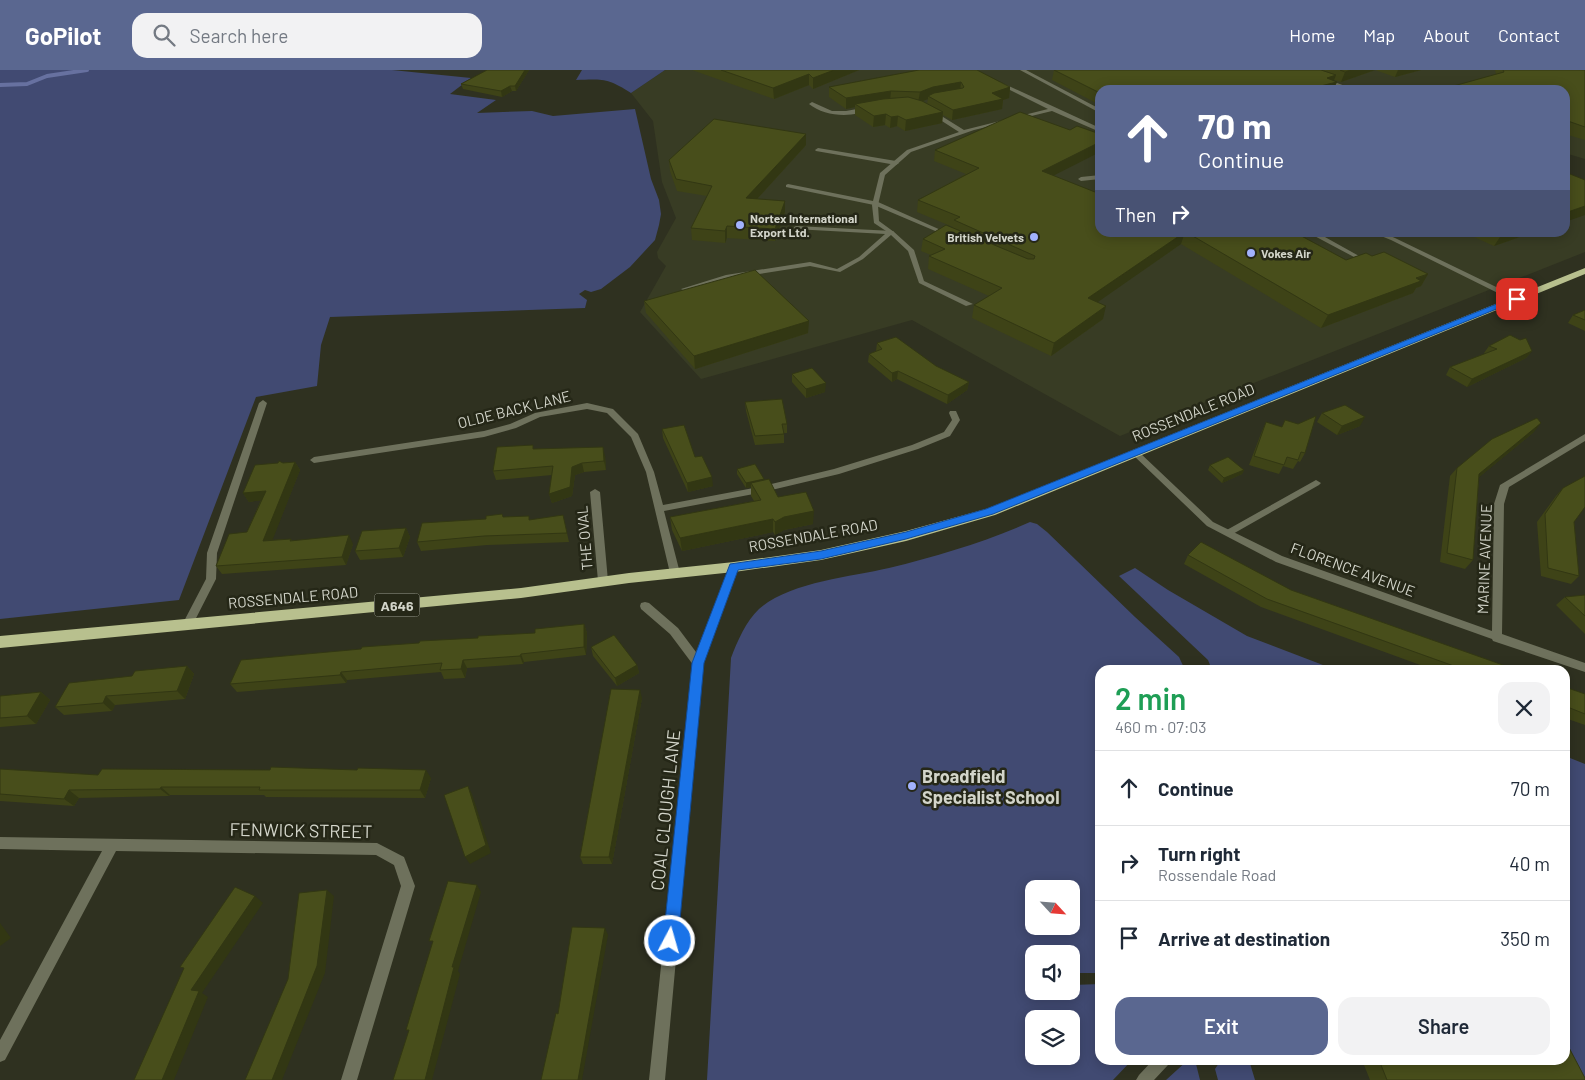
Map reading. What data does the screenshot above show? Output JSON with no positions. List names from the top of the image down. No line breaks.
{"streets":{"highway":["ROSSENDALE ROAD","A646"],"street":["OLDE BACK LANE","THE OVAL","MARINE AVENUE","FLORENCE AVENUE","COAL CLOUGH LANE","FENWICK STREET"]},"crossings":[["OLDE BACK LANE","ROSSENDALE ROAD"],["ROSSENDALE ROAD","THE OVAL"],["ROSSENDALE ROAD","FLORENCE AVENUE"],["ROSSENDALE ROAD","COAL CLOUGH LANE"],["MARINE AVENUE","FLORENCE AVENUE"]],"places":["Nortex International Export Ltd.","British Velvets","Vokes Air","Broadfield Specialist School"],"north":"bottom right","page":{"header":"GoPilot","search":"Search here","nav":["Home","Map","About","Contact"],"turn":["70 m","Continue"],"then":"Then","heading":["2 min","460 m · 07:03"],"list":[{"name":"Continue","value":"70 m"},{"name":"Turn right","note":"Rossendale Road","value":"40 m"},{"name":"Arrive at destination","value":"350 m"}],"buttons":["Exit","Share"]}}
